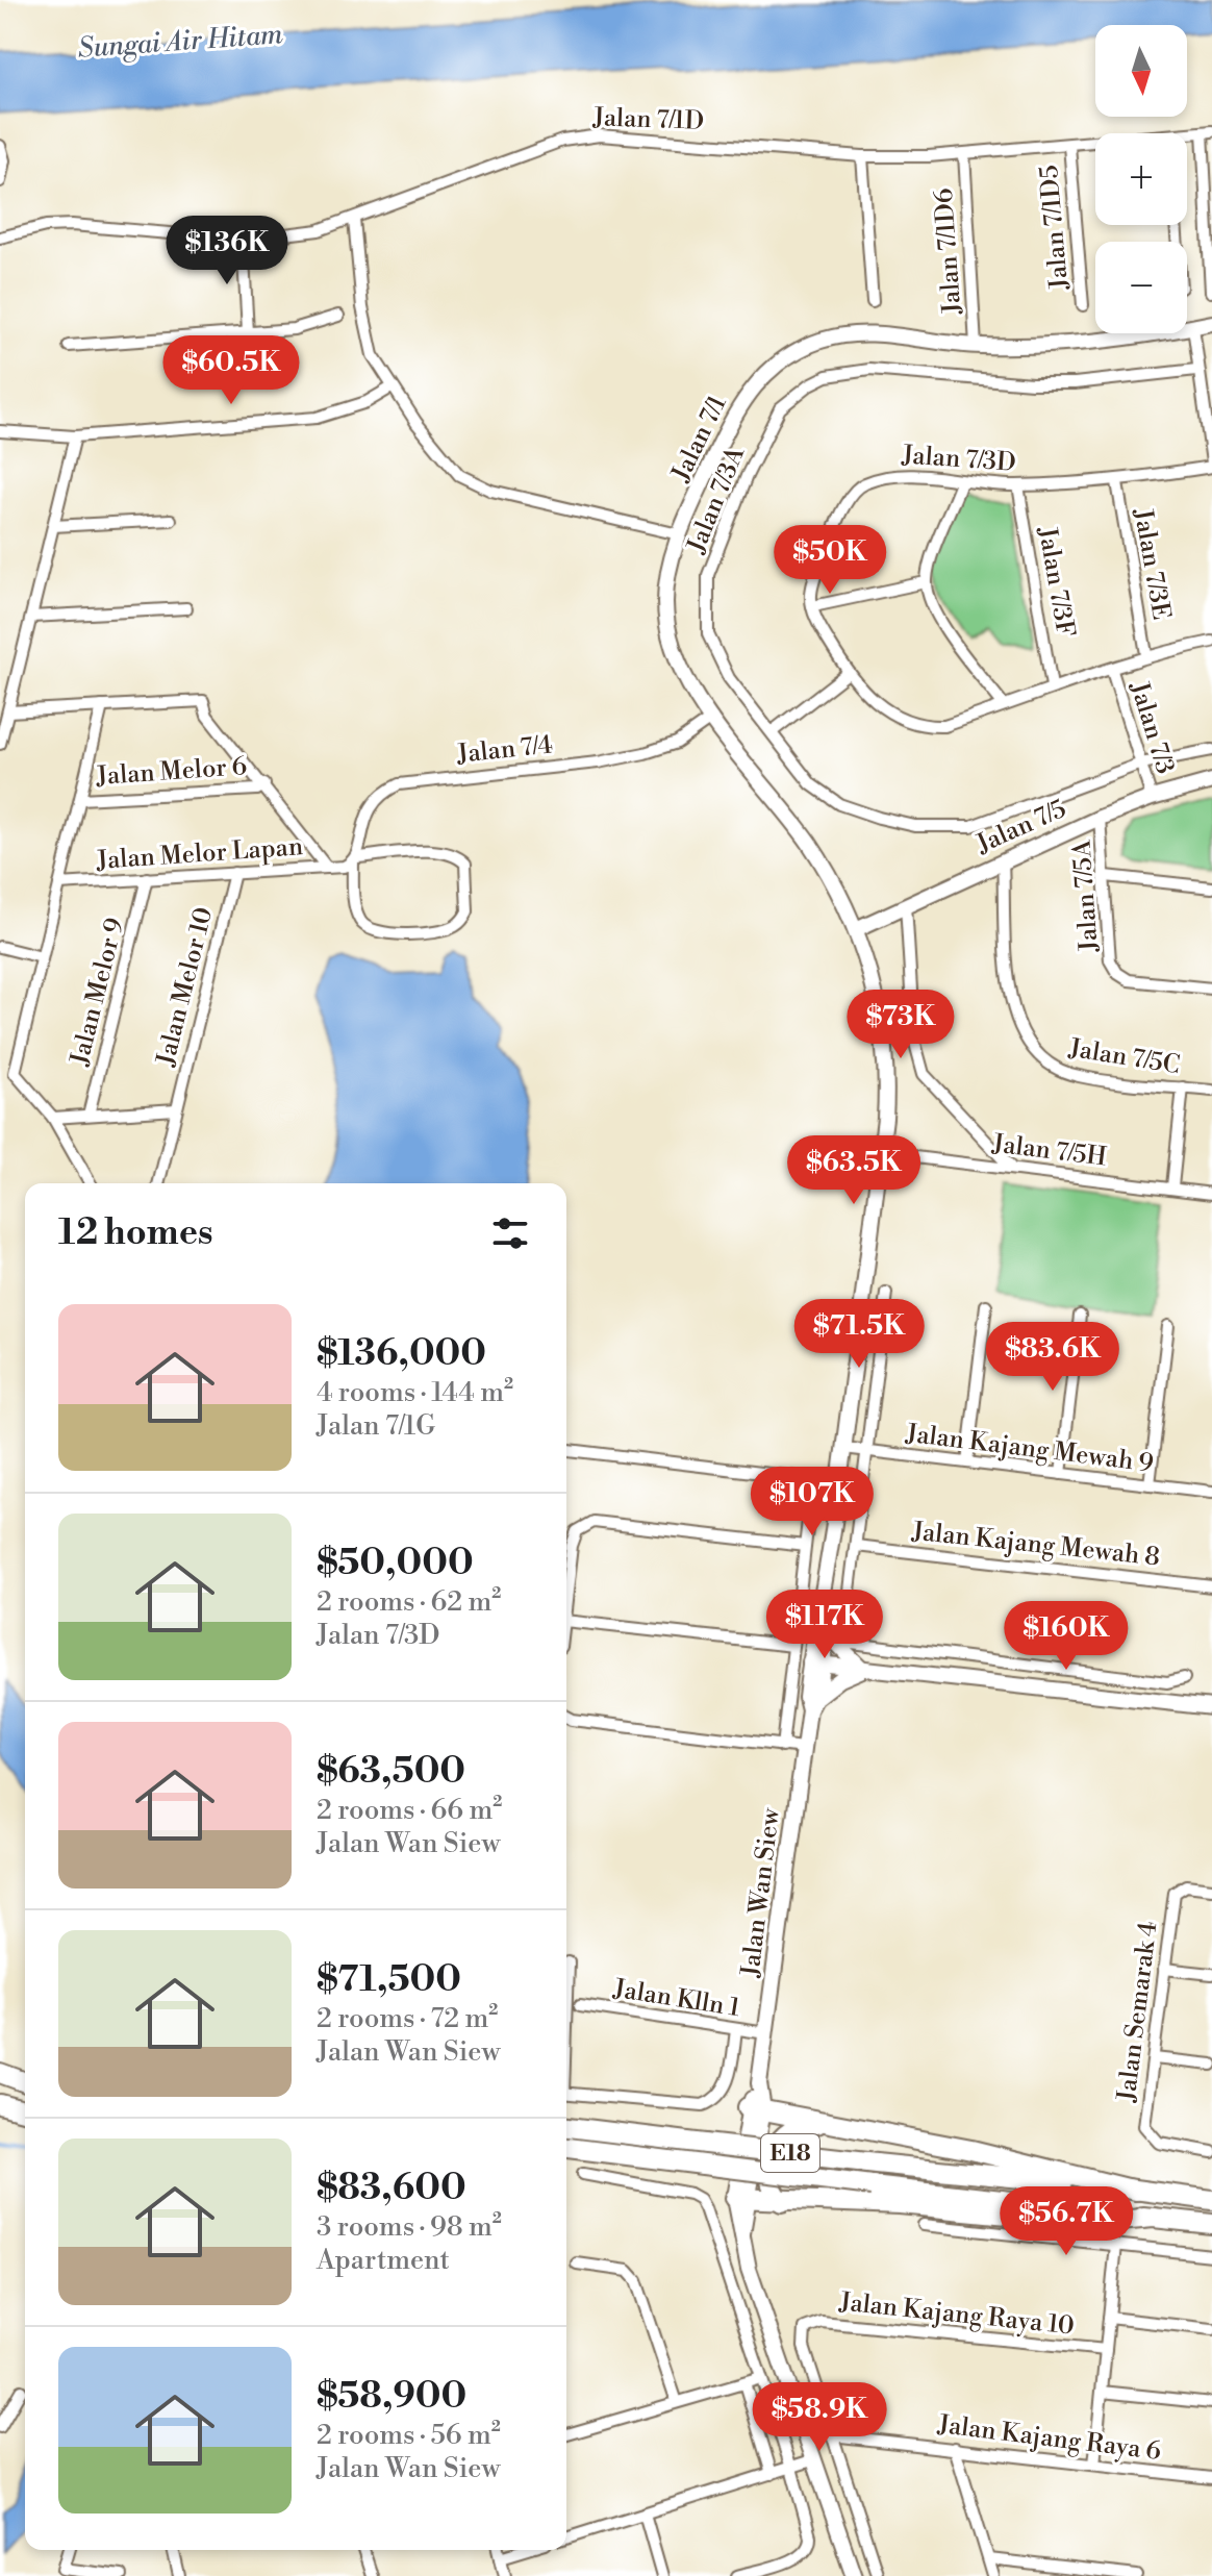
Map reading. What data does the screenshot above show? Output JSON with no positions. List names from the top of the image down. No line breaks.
{"streets":{"highway":["E18"],"street":["Jalan 7/1D","Jalan 7/1D5","Jalan 7/1D6","Jalan 7/1","Jalan 7/3D","Jalan 7/3A","Jalan 7/3E","Jalan 7/3F","Jalan 7/3","Jalan 7/4","Jalan Melor 6","Jalan 7/5","Jalan Melor Lapan","Jalan 7/5A","Jalan Melor 10","Jalan Melor 9","Jalan 7/5C","Jalan 7/5H","Jalan Kajang Mewah 9","Jalan Kajang Mewah 8","Jalan Wan Siew","Jalan Klln 1","Jalan Semarak 4","Jalan Kajang Raya 10","Jalan Kajang Raya 6"]},"crossings":[["Jalan 7/1D","Jalan 7/1D5"],["Jalan 7/1D","Jalan 7/1D6"],["Jalan 7/1D6","Jalan 7/1"],["Jalan 7/1","Jalan 7/4"],["Jalan 7/1","Jalan 7/5"],["Jalan 7/1","Jalan Wan Siew"],["Jalan 7/3D","Jalan 7/3E"],["Jalan 7/3D","Jalan 7/3F"],["Jalan 7/3A","Jalan 7/3"],["Jalan 7/3","Jalan 7/5"],["Jalan 7/4","Jalan Melor Lapan"],["Jalan 7/5","Jalan 7/5A"],["Jalan 7/5","Jalan 7/5C"],["Jalan 7/5","Jalan Wan Siew"],["Jalan Melor Lapan","Jalan Melor 10"],["Jalan Melor Lapan","Jalan Melor 9"],["Jalan 7/5H","Jalan Wan Siew"],["Jalan Kajang Mewah 9","Jalan Wan Siew"],["Jalan Wan Siew","Jalan Klln 1"],["Jalan Kajang Raya 10","Jalan Kajang Raya 6"]],"water":["Sungai Air Hitam"],"north":"bottom","page":{"map_buttons":["+","−"],"price":["$136K","$60.5K","$50K","$73K","$63.5K","$71.5K","$83.6K","$107K","$117K","$160K","$56.7K","$58.9K"],"heading":"12 homes","list":[{"name":"$136,000","note":"4 rooms · 144 m² · Jalan 7/1G"},{"name":"$50,000","note":"2 rooms · 62 m² · Jalan 7/3D"},{"name":"$63,500","note":"2 rooms · 66 m² · Jalan Wan Siew"},{"name":"$71,500","note":"2 rooms · 72 m² · Jalan Wan Siew"},{"name":"$83,600","note":"3 rooms · 98 m² · Apartment"},{"name":"$58,900","note":"2 rooms · 56 m² · Jalan Wan Siew"}]}}
